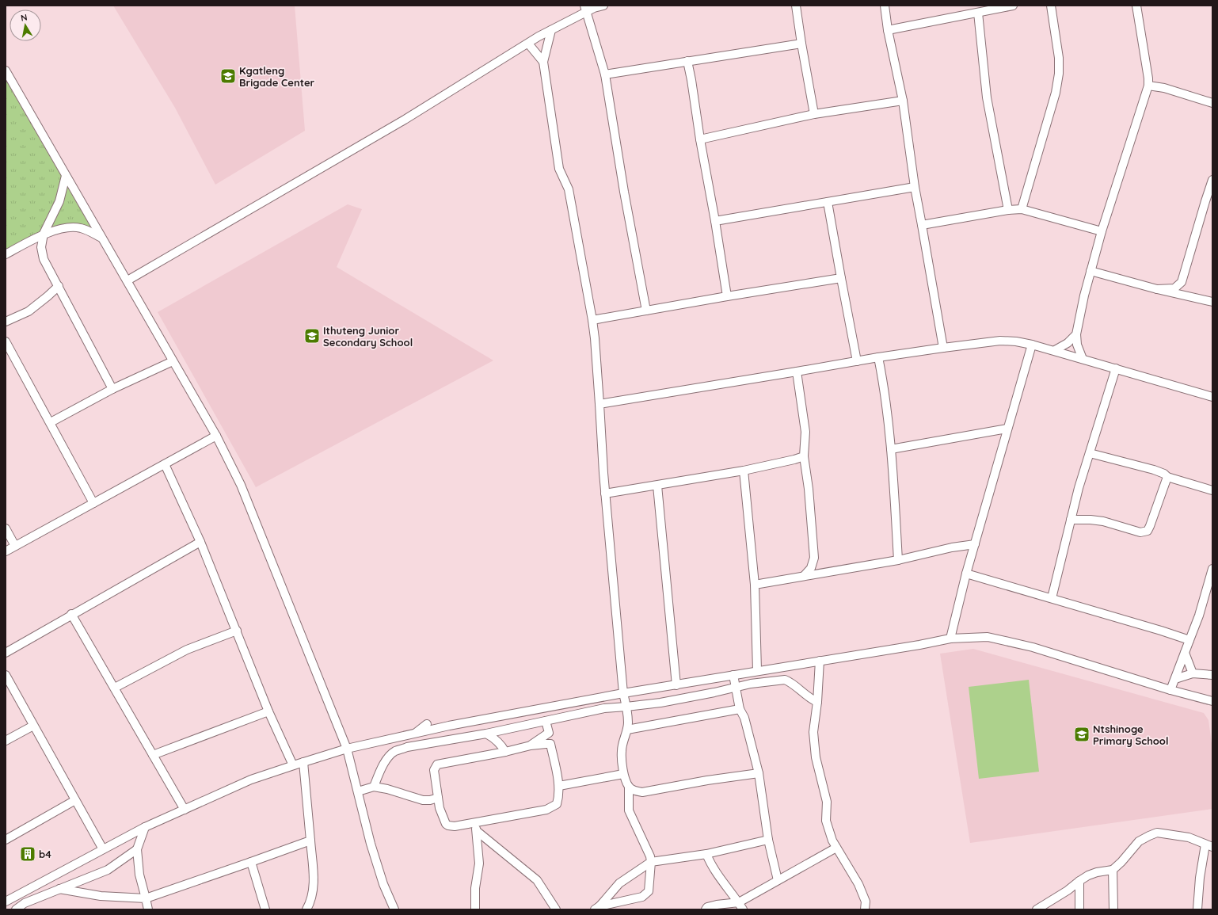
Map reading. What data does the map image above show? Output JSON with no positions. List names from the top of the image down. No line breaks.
{"places":{"school or university":["Kgatleng Brigade Center","Ithuteng Junior Secondary School","Ntshinoge Primary School"],"building":["b4"]},"north":"top"}
